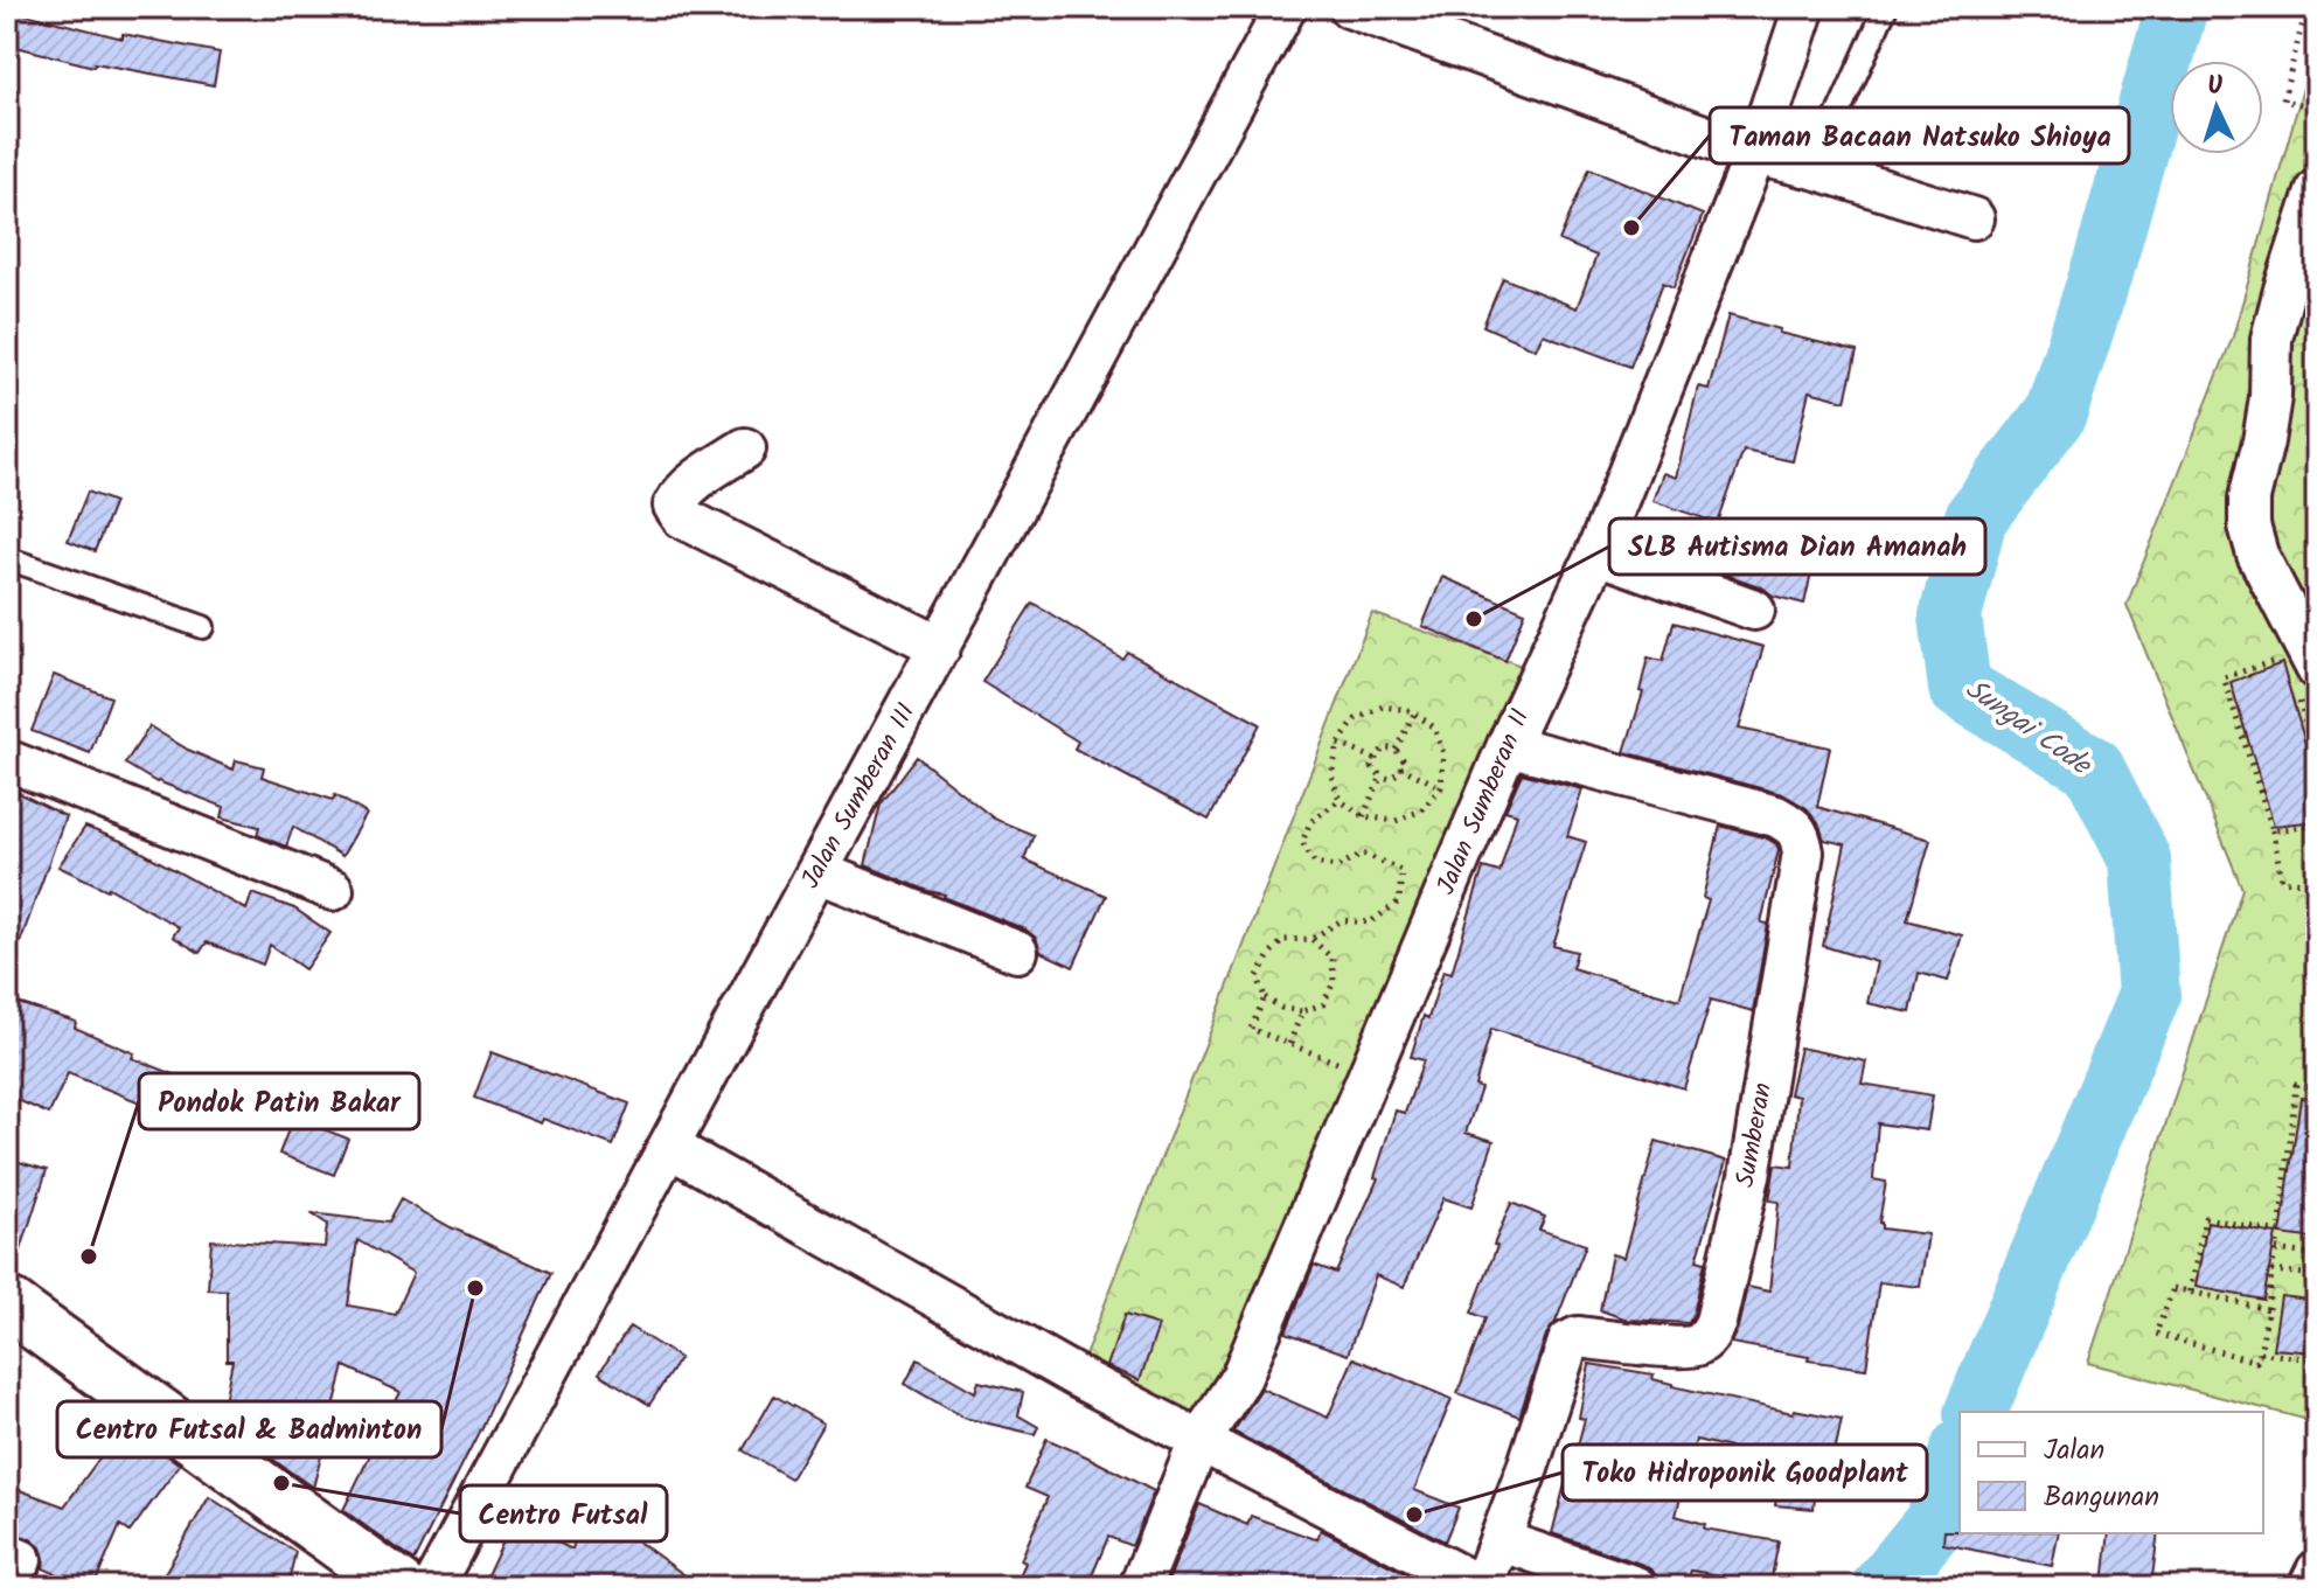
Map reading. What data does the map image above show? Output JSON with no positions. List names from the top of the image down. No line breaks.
{"streets":{"street":["Jalan Sumberan III","Jalan Sumberan II","Sumberan"]},"crossings":[["Jalan Sumberan II","Sumberan"]],"water":["Sungai Code"],"places":["Taman Bacaan Natsuko Shioya","SLB Autisma Dian Amanah","Pondok Patin Bakar","Centro Futsal & Badminton","Centro Futsal","Toko Hidroponik Goodplant"],"legend":["Jalan","Bangunan"],"north":"top"}
